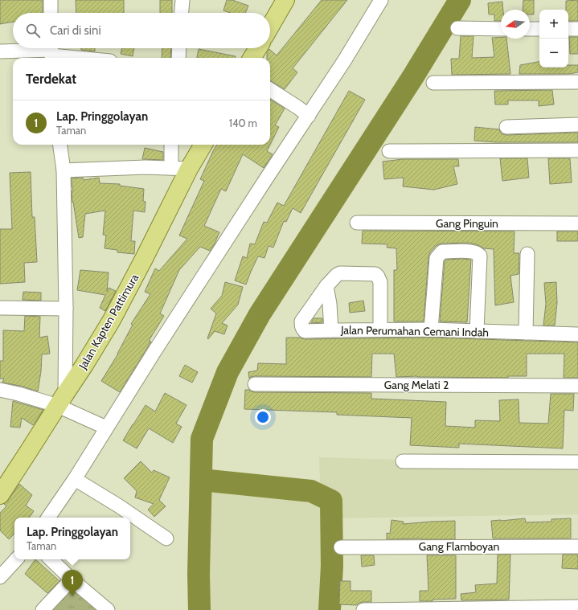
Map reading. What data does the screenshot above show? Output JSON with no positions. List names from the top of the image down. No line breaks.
{"streets":{"main road":["Jalan Kapten Pattimura"],"street":["Gang Pinguin","Jalan Perumahan Cemani Indah","Gang Melati 2","Gang Flamboyan"]},"north":"left","page":{"map_buttons":["+","−"],"search":"Cari di sini","heading":"Terdekat","list":[{"mark":"1","name":"Lap. Pringgolayan","note":"Taman","value":"140 m"}],"popup":["Lap. Pringgolayan","Taman"],"pins":"1"}}
